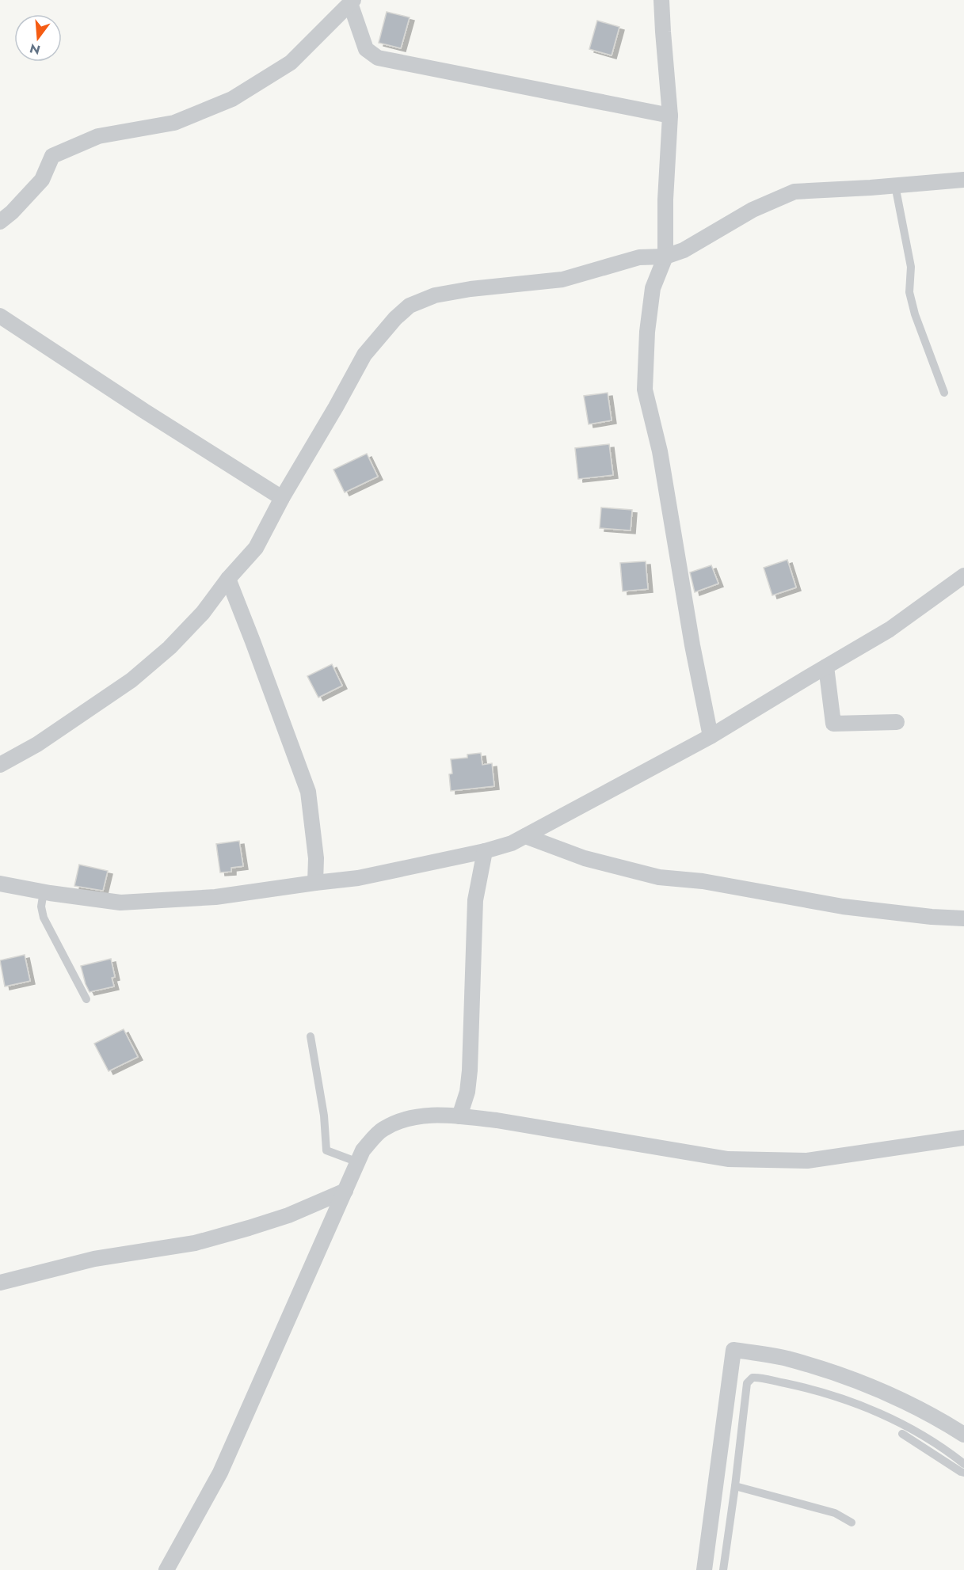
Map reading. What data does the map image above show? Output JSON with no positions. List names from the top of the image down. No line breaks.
{"north":"bottom"}
